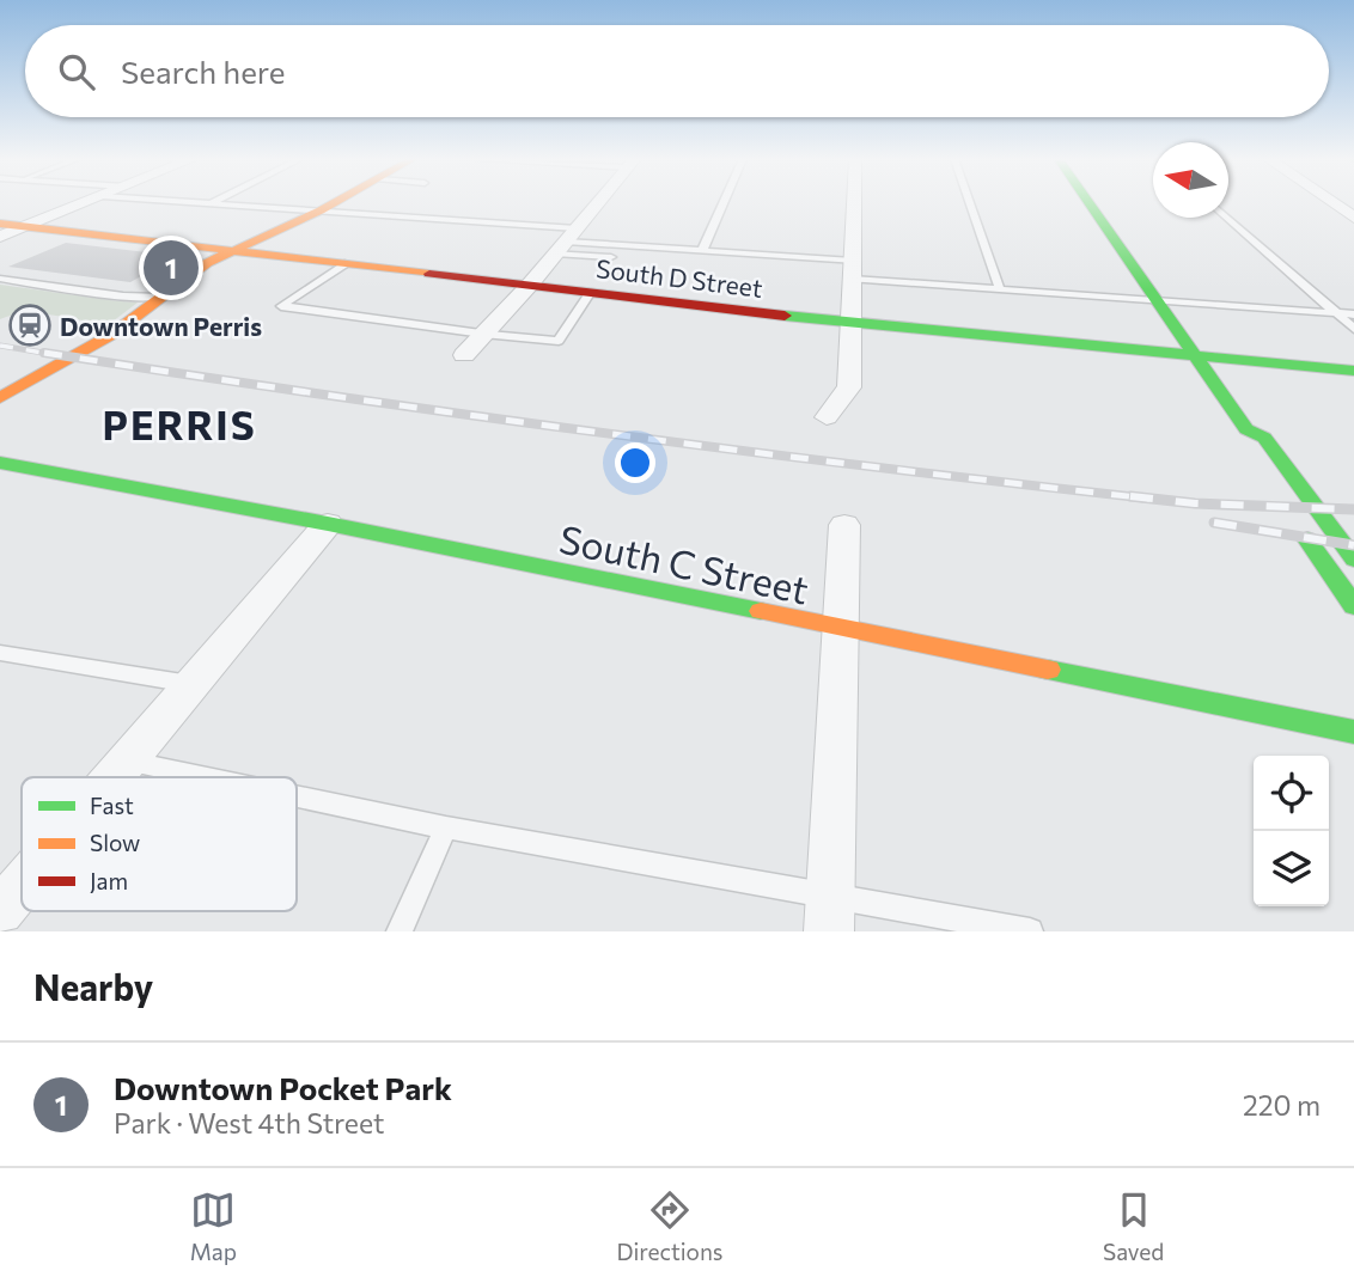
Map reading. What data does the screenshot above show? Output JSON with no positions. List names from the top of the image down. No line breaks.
{"streets":{"main road":["South D Street","South C Street"]},"districts":["PERRIS"],"places":{"station":["Downtown Perris"]},"legend":["Fast","Slow","Jam"],"north":"left","page":{"search":"Search here","pins":"1","heading":"Nearby","list":[{"mark":"1","name":"Downtown Pocket Park","note":"Park · West 4th Street","value":"220 m"}],"nav":["Map","Directions","Saved"]}}
